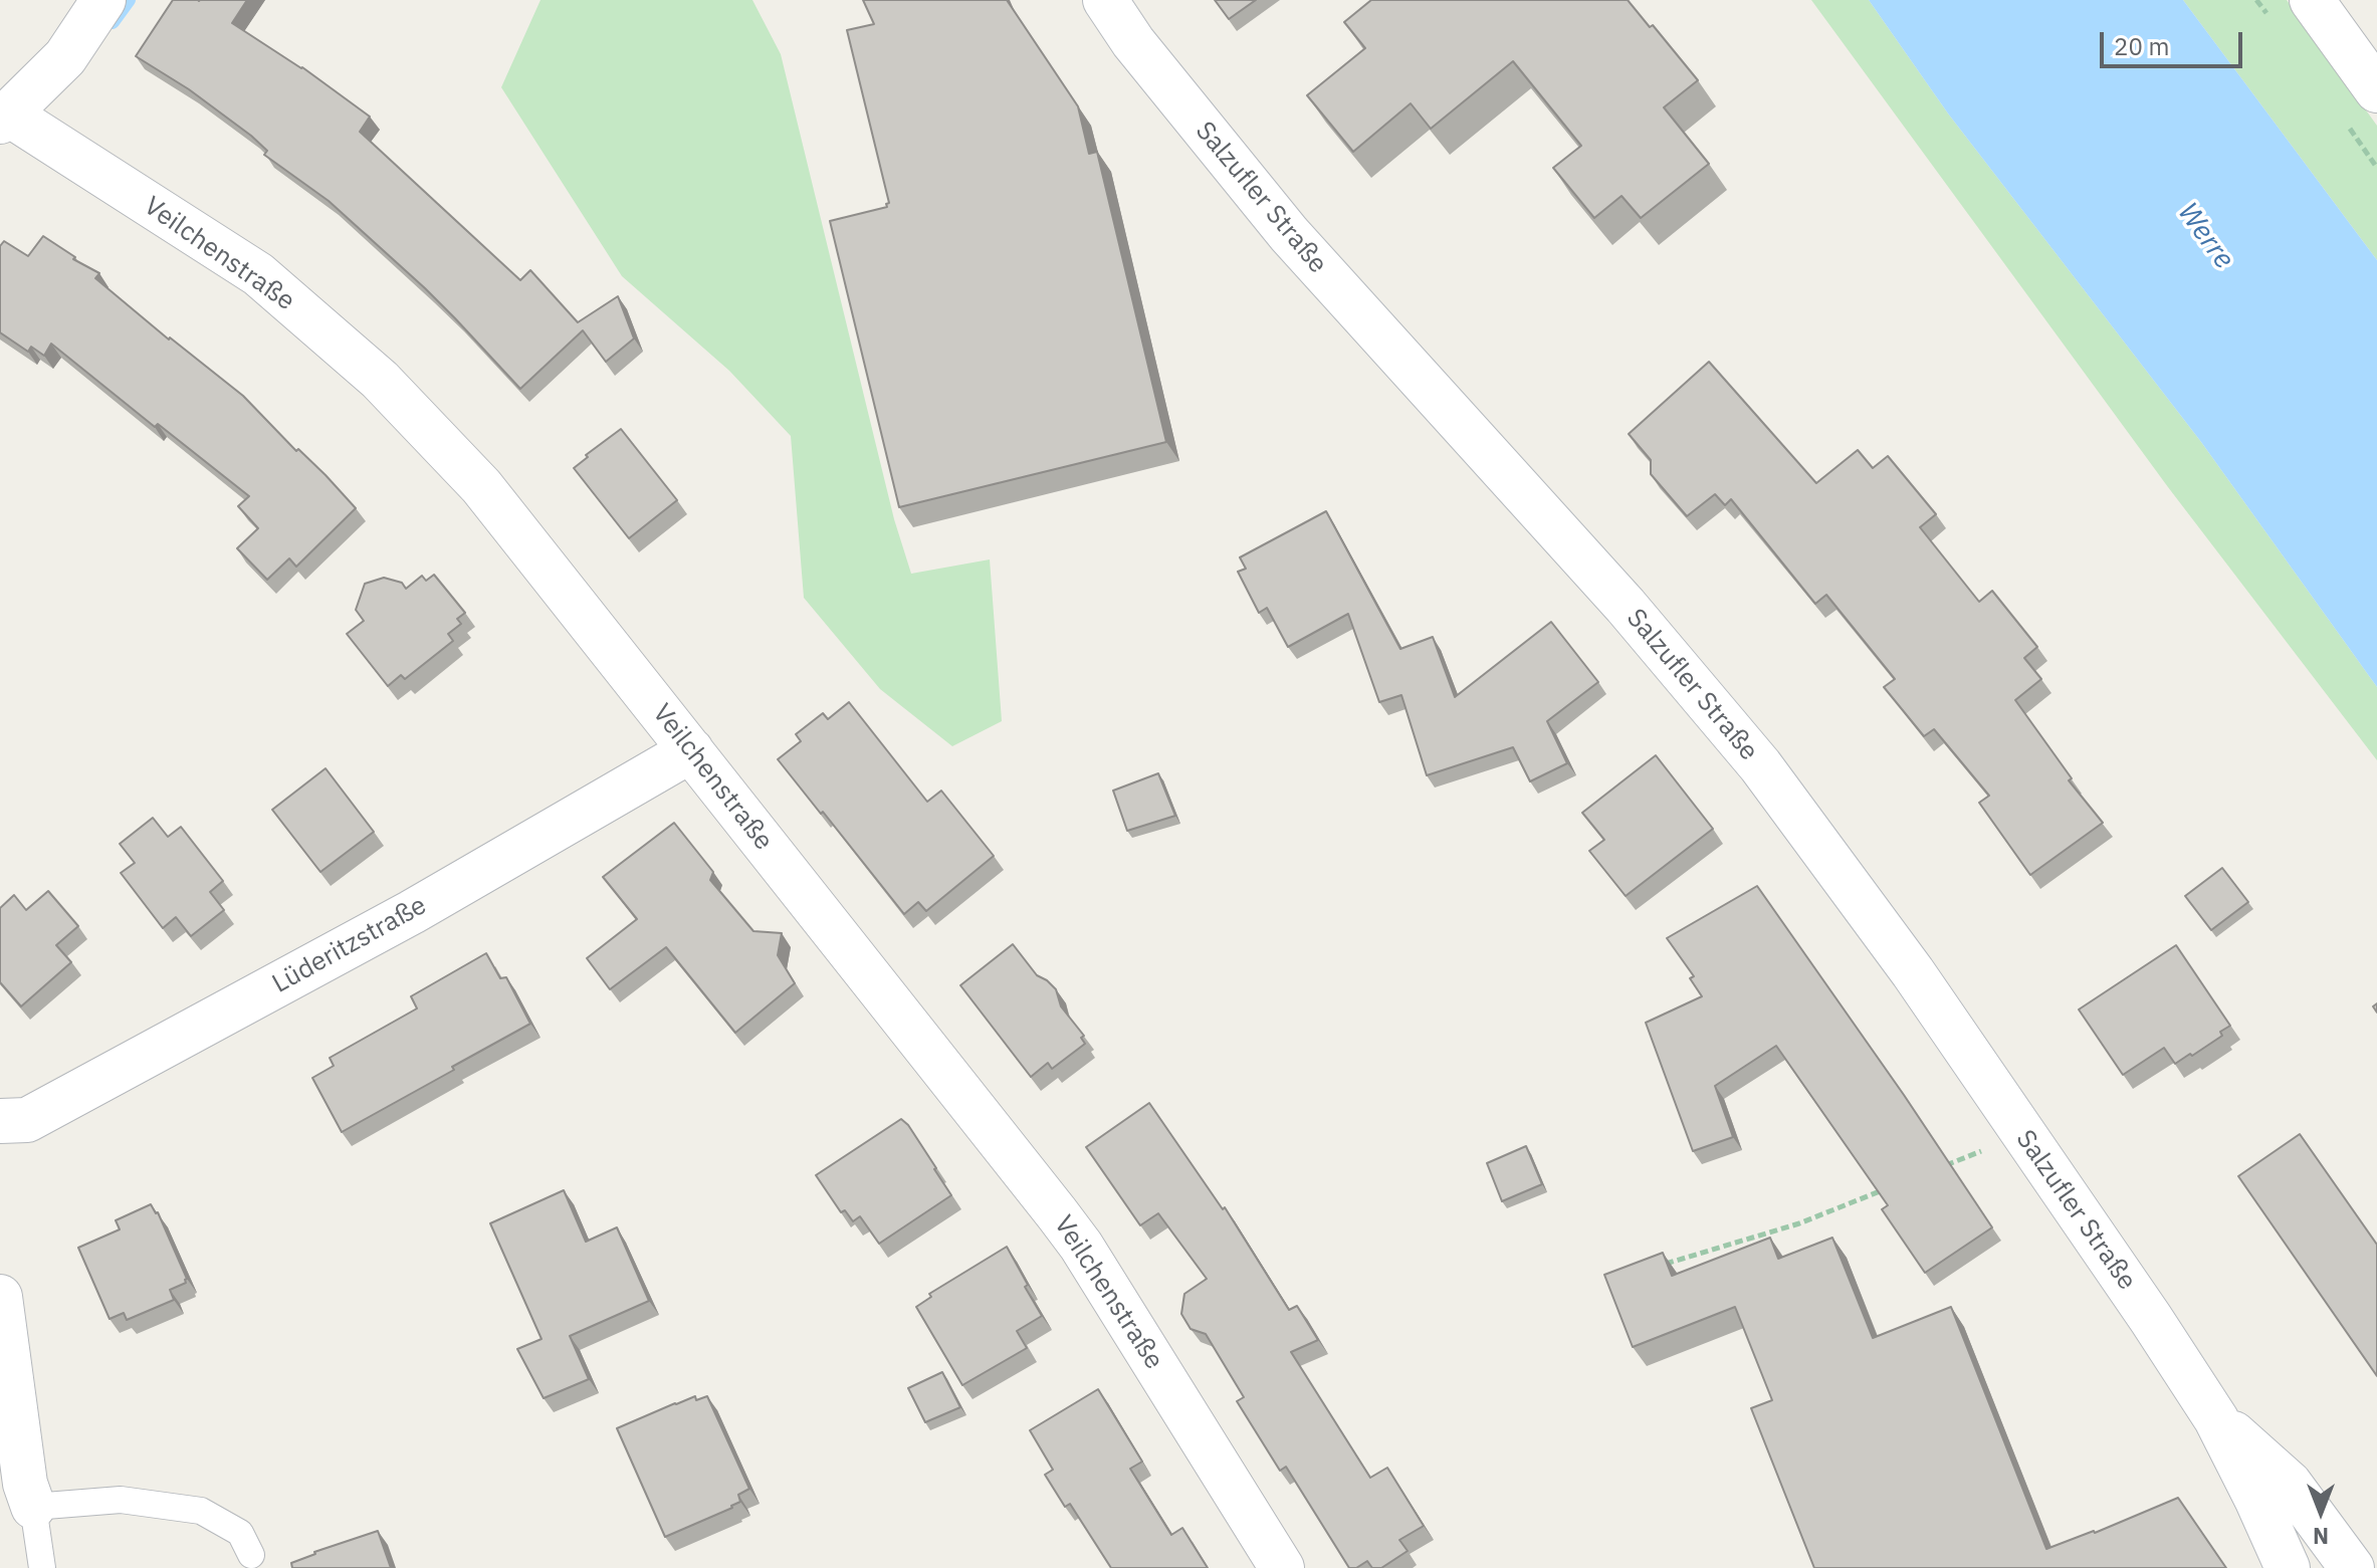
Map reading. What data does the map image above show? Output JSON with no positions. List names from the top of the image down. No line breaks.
{"streets":{"street":["Salzufler Straße","Veilchenstraße","Lüderitzstraße"]},"crossings":[["Veilchenstraße","Lüderitzstraße"]],"water":["Werre"],"scale_bar":"20 m","north":"bottom"}
